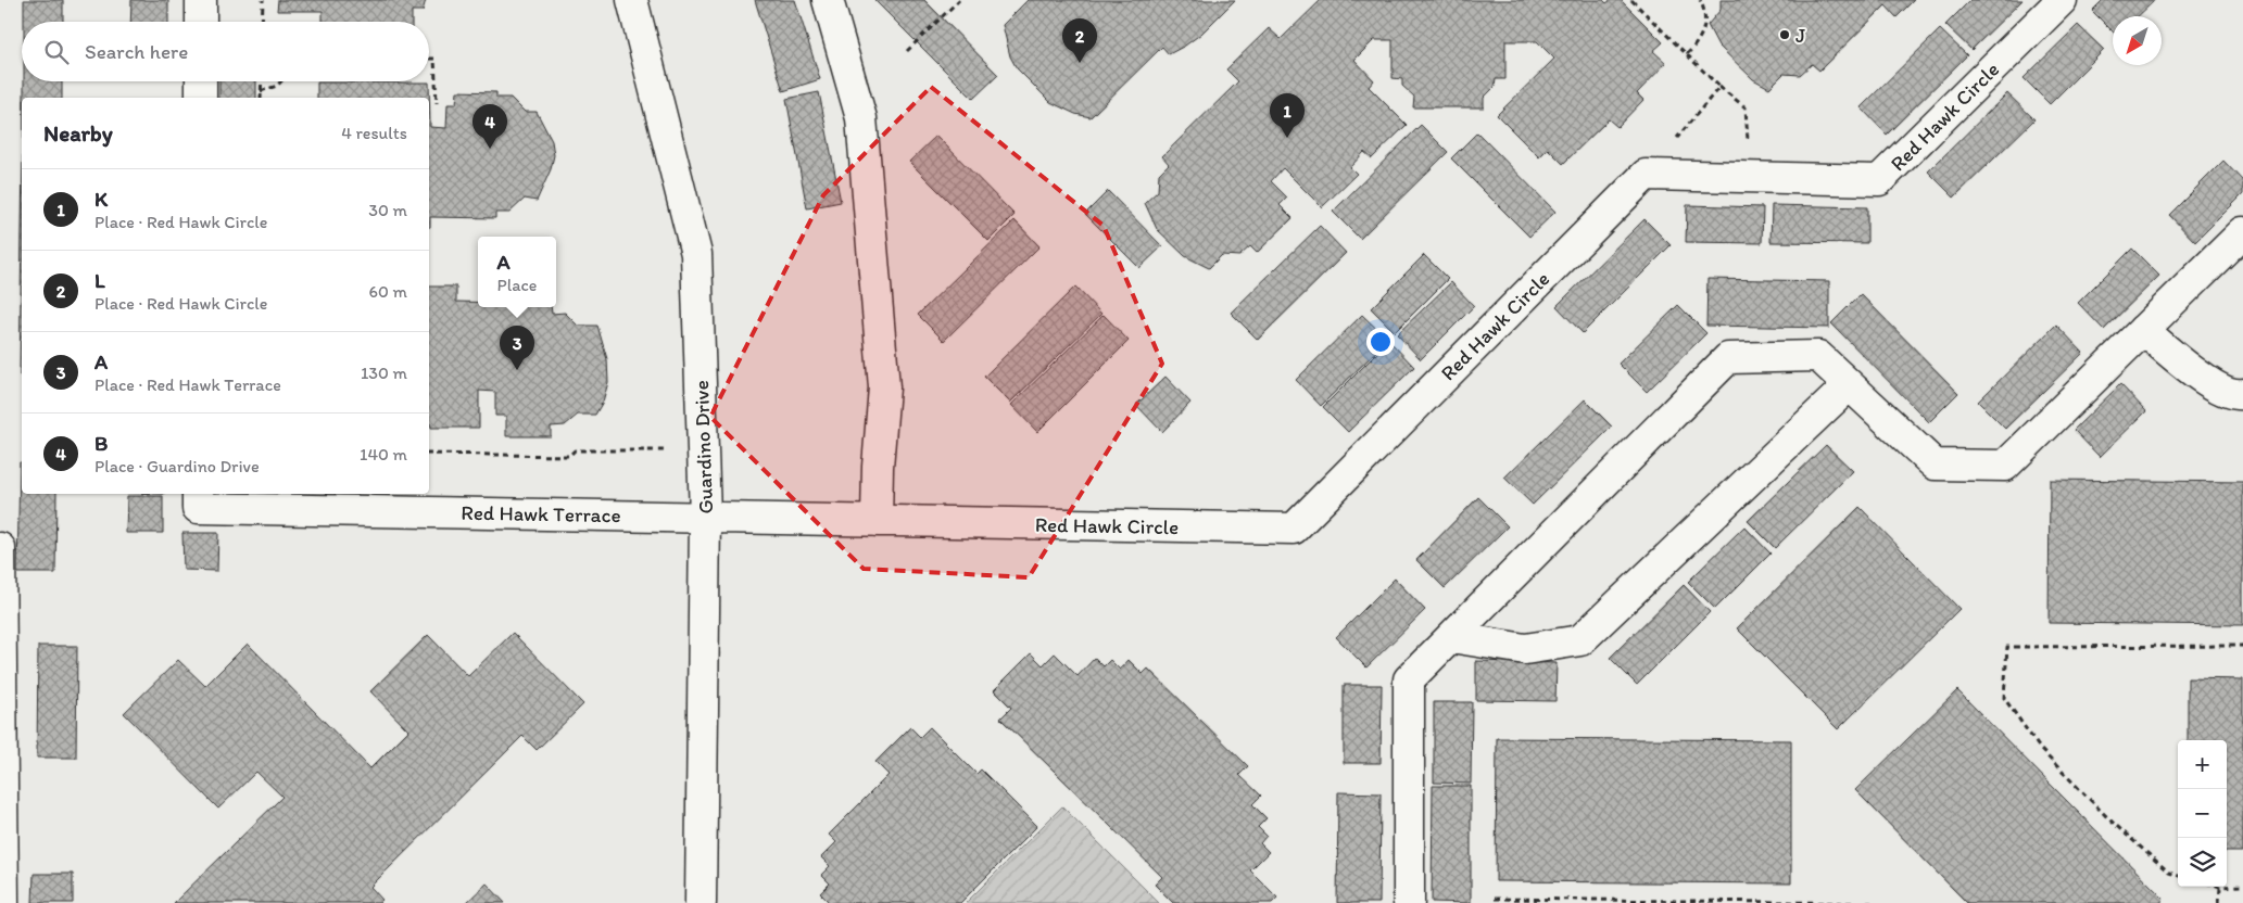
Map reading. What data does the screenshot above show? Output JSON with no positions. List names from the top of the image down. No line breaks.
{"streets":{"street":["Red Hawk Circle","Guardino Drive","Red Hawk Terrace"]},"crossings":[["Red Hawk Circle","Guardino Drive"],["Red Hawk Circle","Red Hawk Terrace"],["Guardino Drive","Red Hawk Terrace"]],"places":["J"],"north":"bottom left","page":{"pins":["2","1","4","3"],"search":"Search here","heading":["Nearby","4 results"],"list":[{"mark":"1","name":"K","note":"Place · Red Hawk Circle","value":"30 m"},{"mark":"2","name":"L","note":"Place · Red Hawk Circle","value":"60 m"},{"mark":"3","name":"A","note":"Place · Red Hawk Terrace","value":"130 m"},{"mark":"4","name":"B","note":"Place · Guardino Drive","value":"140 m"}],"popup":["A","Place"],"map_buttons":["+","−"]}}
